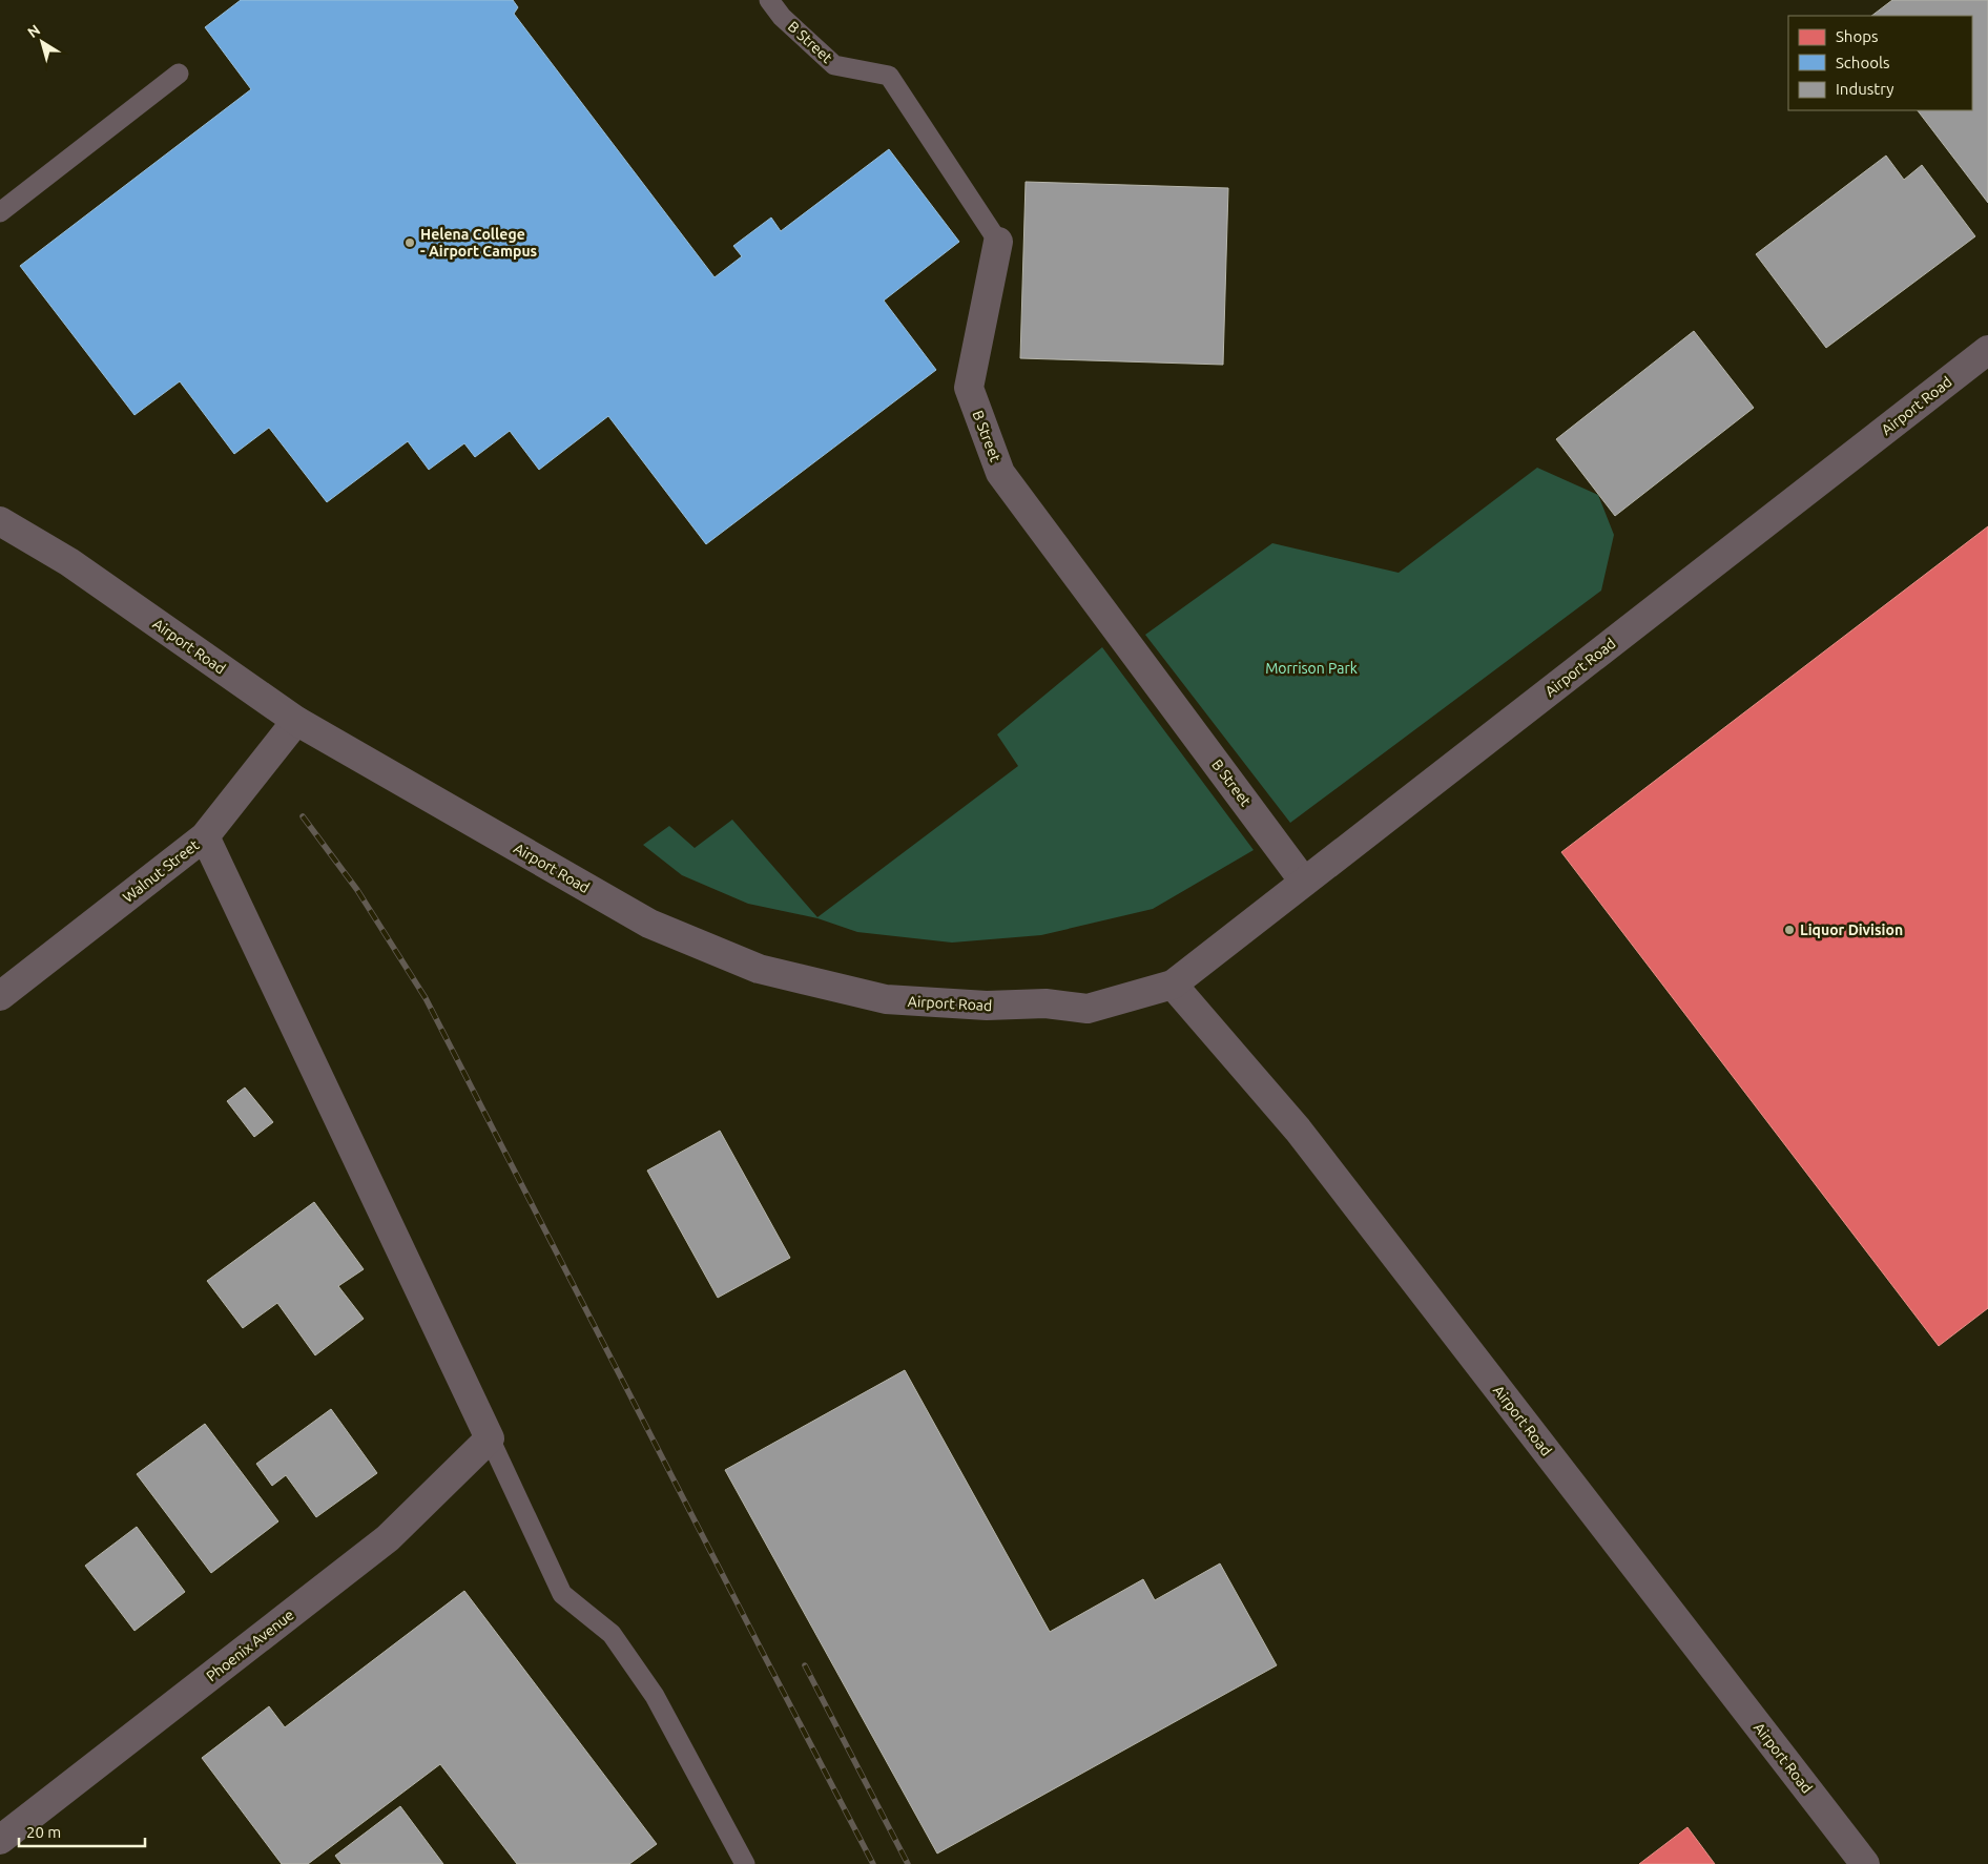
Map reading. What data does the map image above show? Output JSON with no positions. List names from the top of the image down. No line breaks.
{"streets":{"street":["B Street","Airport Road","Walnut Street","Phoenix Avenue"]},"crossings":[["B Street","Airport Road"],["Airport Road","Walnut Street"]],"parks":["Morrison Park"],"places":["Helena College - Airport Campus","Liquor Division"],"legend":["Shops","Schools","Industry"],"scale_bar":"20 m","north":"top left"}
